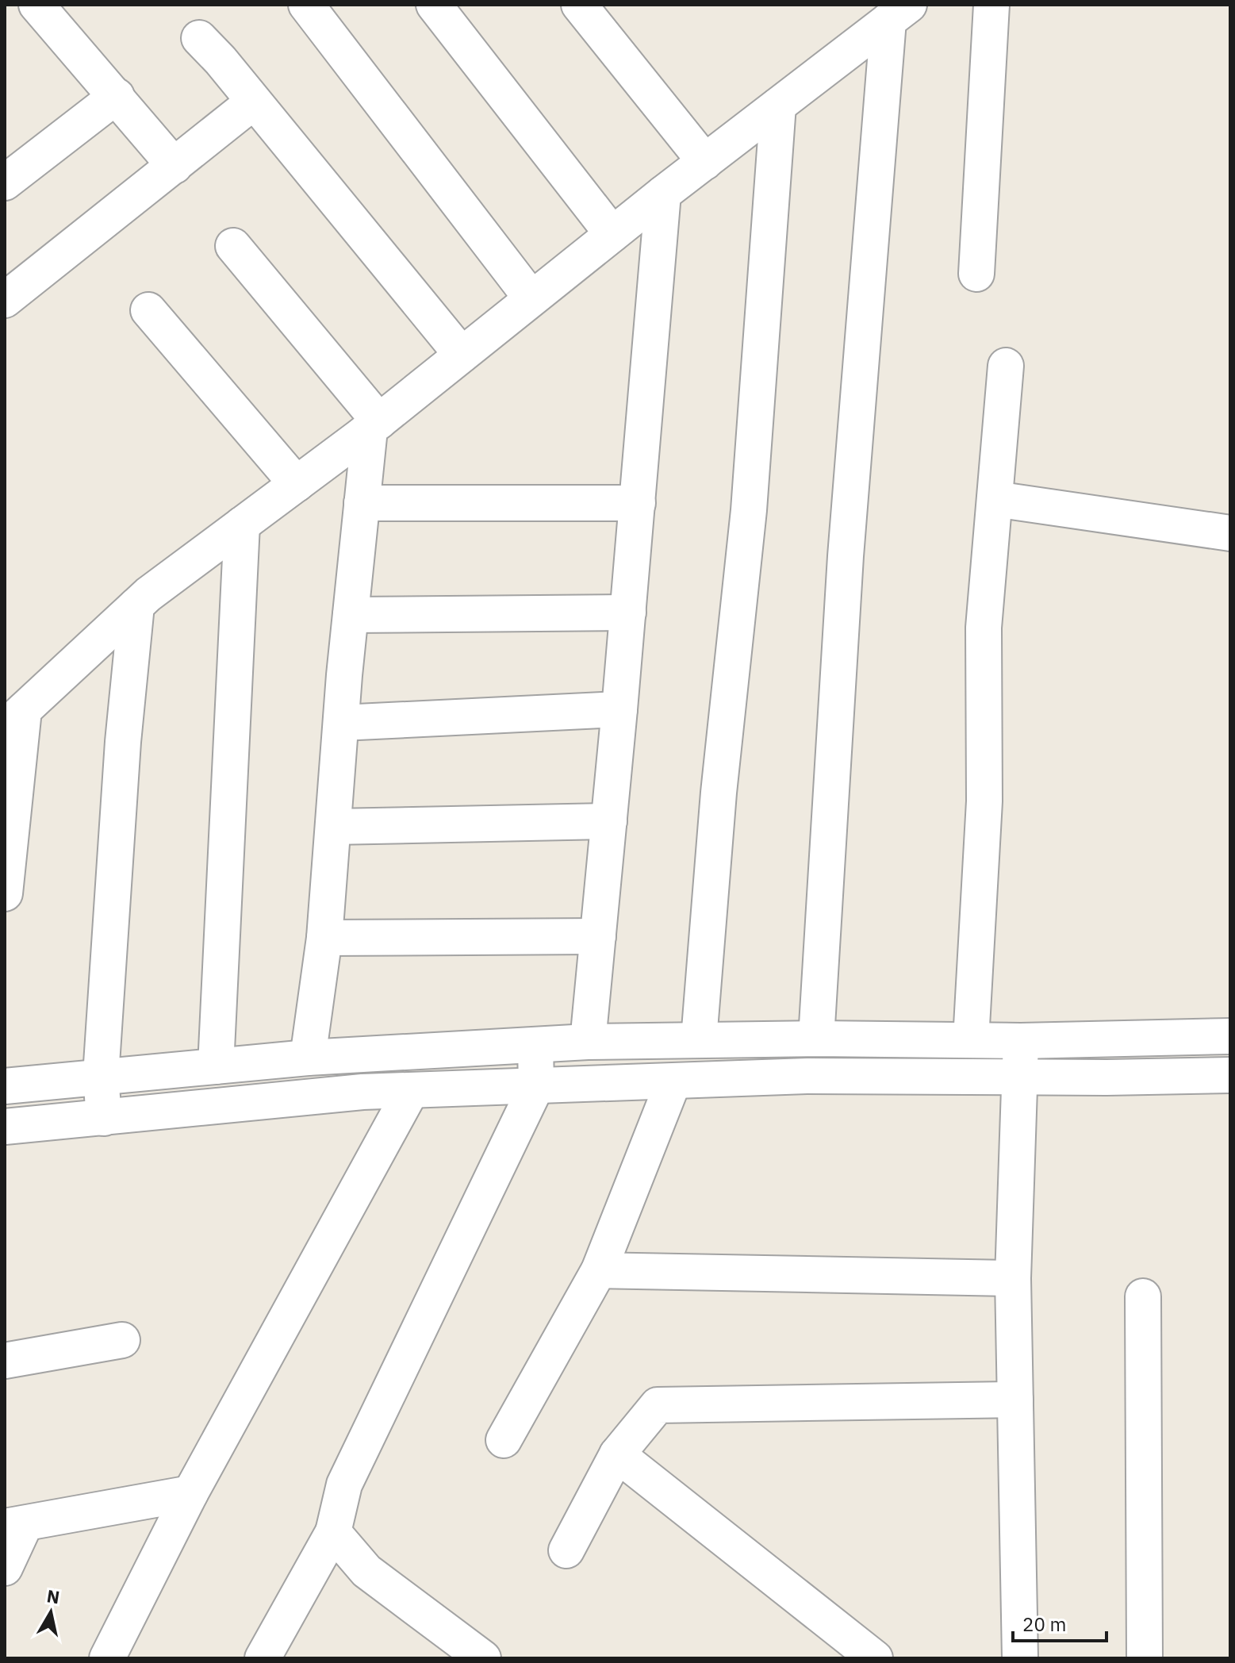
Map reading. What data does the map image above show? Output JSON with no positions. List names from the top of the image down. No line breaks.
{"scale_bar":"20 m","north":"top"}
